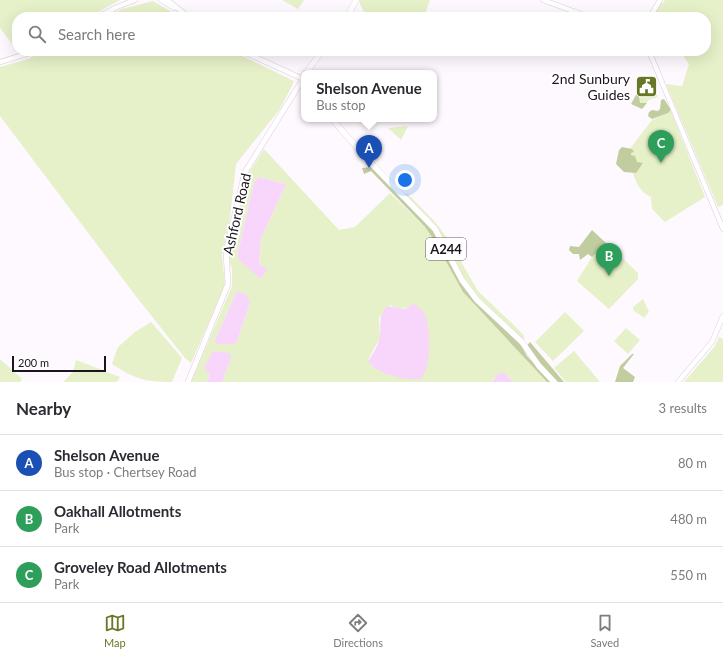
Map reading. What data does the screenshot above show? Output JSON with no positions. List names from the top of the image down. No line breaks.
{"streets":{"main road":["Ashford Road","A244"]},"places":{"public building":["2nd Sunbury Guides"]},"scale_bar":"200 m","page":{"search":"Search here","popup":["Shelson Avenue","Bus stop"],"pins":["C","A","B"],"scale":"200 m","heading":["Nearby","3 results"],"list":[{"mark":"A","name":"Shelson Avenue","note":"Bus stop · Chertsey Road","value":"80 m"},{"mark":"B","name":"Oakhall Allotments","note":"Park","value":"480 m"},{"mark":"C","name":"Groveley Road Allotments","note":"Park","value":"550 m"}],"nav":["Map","Directions","Saved"]}}
